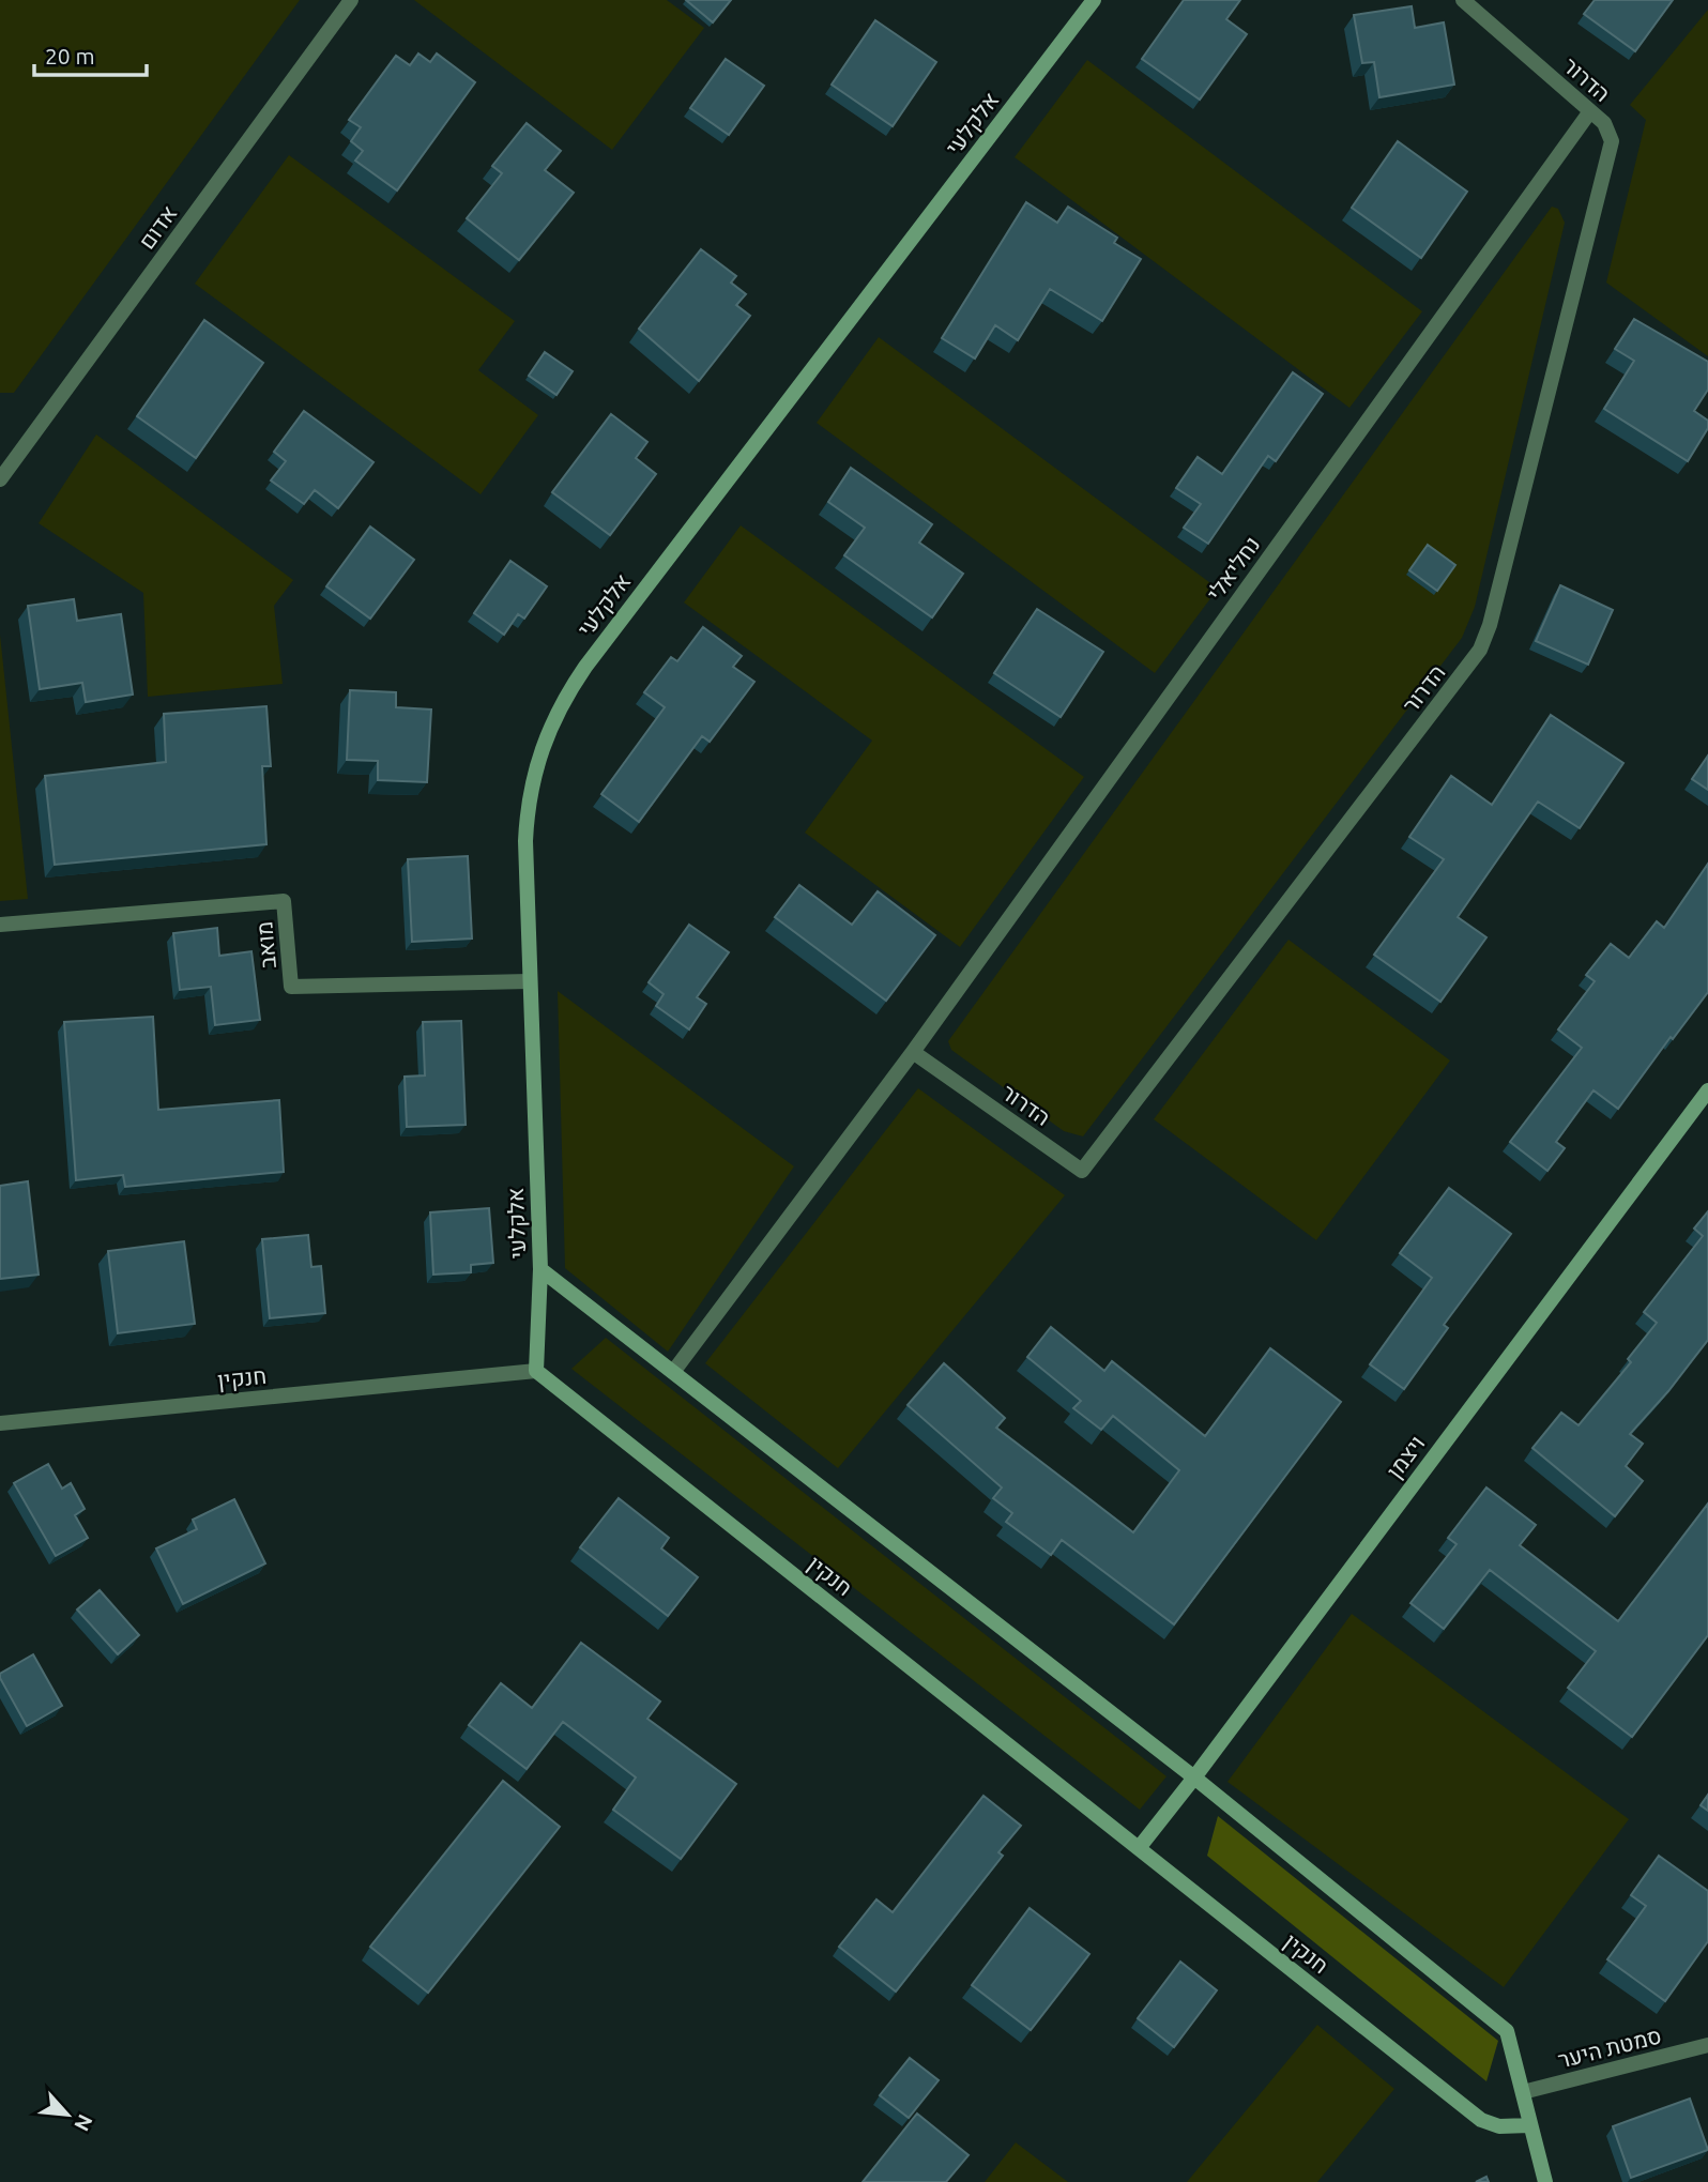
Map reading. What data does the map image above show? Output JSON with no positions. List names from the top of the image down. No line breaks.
{"streets":{"street":["הדרור","אלקלעי","אדום","נחליאלי","מואב","חנקין","ויצמן","סמטת היער"]},"crossings":[["הדרור","נחליאלי"],["אלקלעי","מואב"],["אלקלעי","חנקין"],["חנקין","ויצמן"]],"scale_bar":"20 m","north":"bottom right"}
